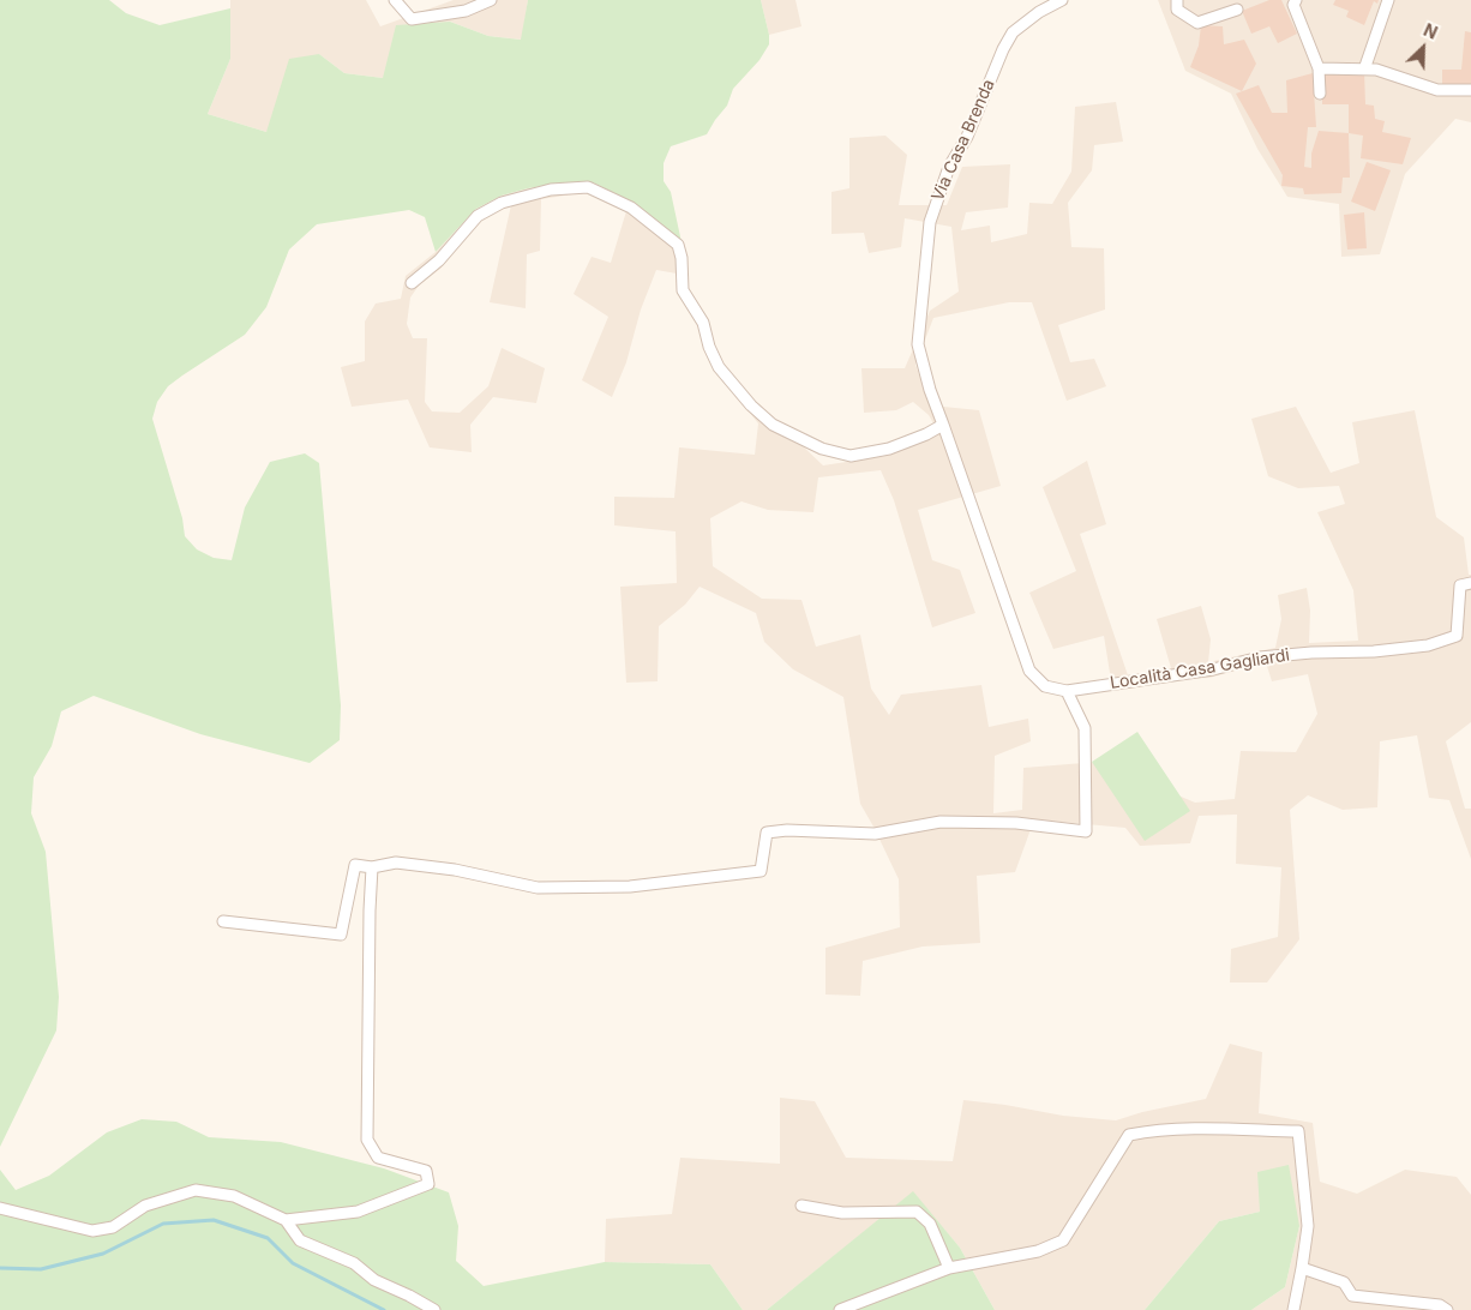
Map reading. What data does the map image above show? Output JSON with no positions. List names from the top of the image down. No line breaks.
{"streets":{"street":["Via Casa Brenda","Località Casa Gagliardi"]},"crossings":[["Via Casa Brenda","Località Casa Gagliardi"]],"north":"top right"}
